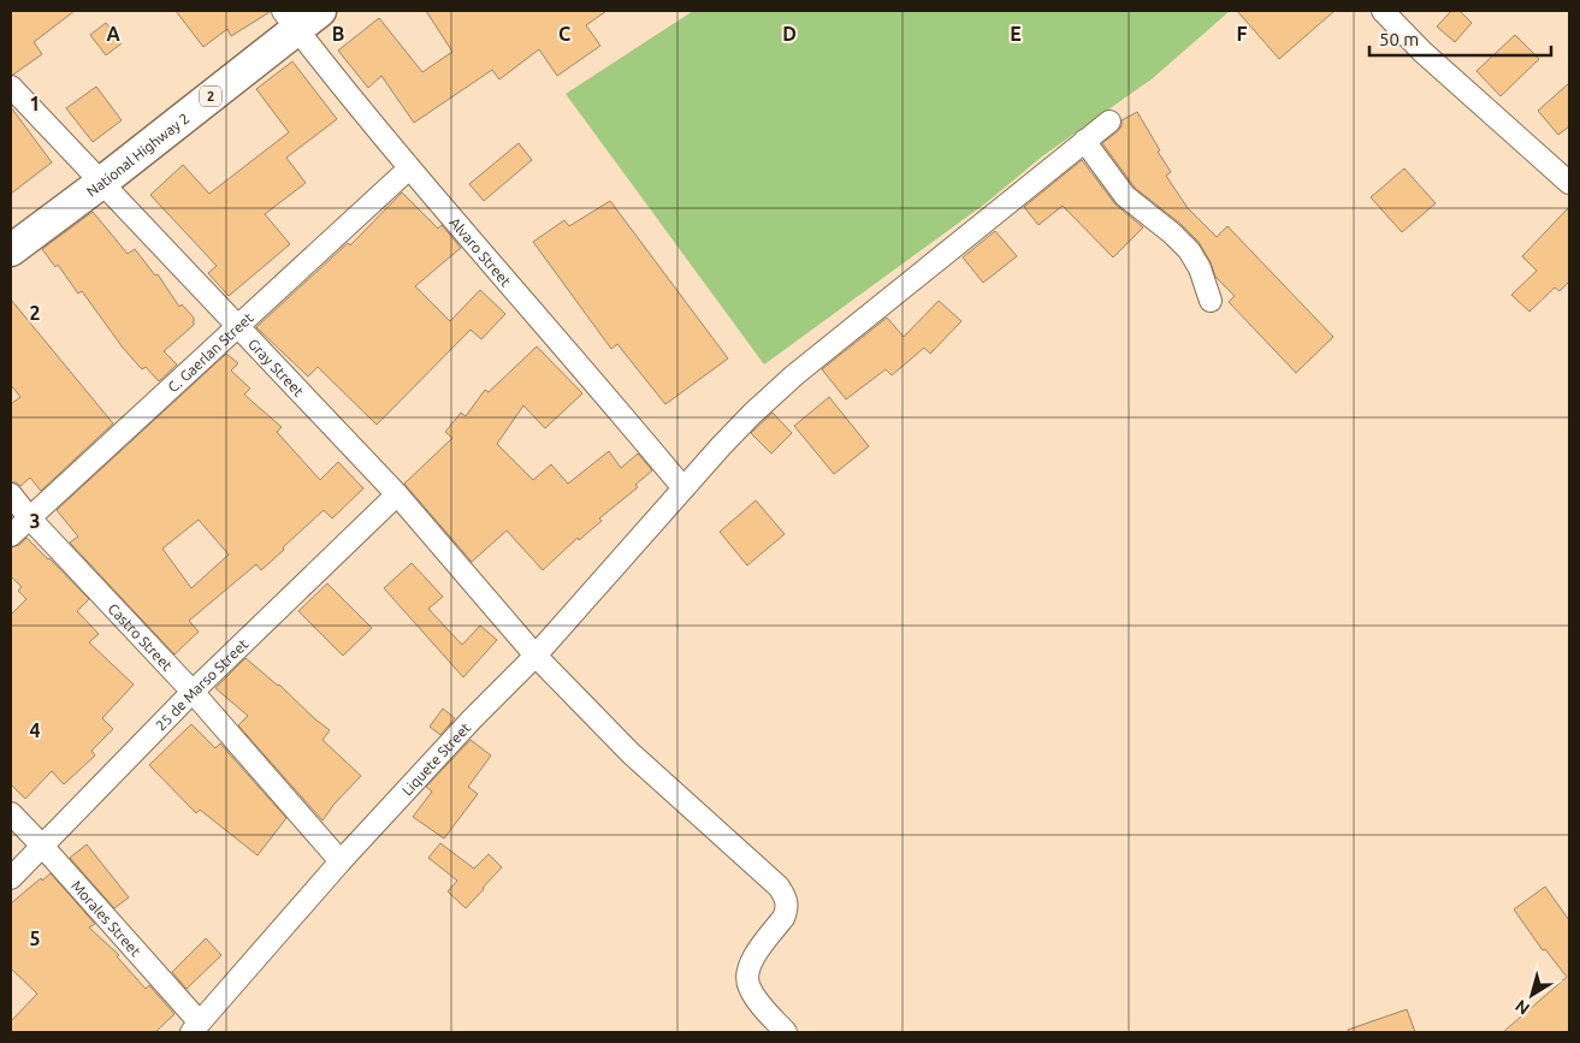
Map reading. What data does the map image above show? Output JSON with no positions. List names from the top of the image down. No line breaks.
{"streets":{"main road":["2","National Highway 2"],"street":["Alvaro Street","C. Gaerlan Street","Gray Street","Castro Street","25 de Marso Street","Liquete Street","Morales Street"]},"crossings":[["National Highway 2","Alvaro Street"],["National Highway 2","Gray Street"],["Alvaro Street","C. Gaerlan Street"],["Alvaro Street","Liquete Street"],["C. Gaerlan Street","Gray Street"],["C. Gaerlan Street","Castro Street"],["Gray Street","25 de Marso Street"],["Gray Street","Liquete Street"],["Castro Street","25 de Marso Street"],["Castro Street","Liquete Street"],["25 de Marso Street","Morales Street"],["Liquete Street","Morales Street"]],"scale_bar":"50 m","north":"bottom left","grid":{"columns":["A","B","C","D","E","F"],"rows":["1","2","3","4","5"]}}
